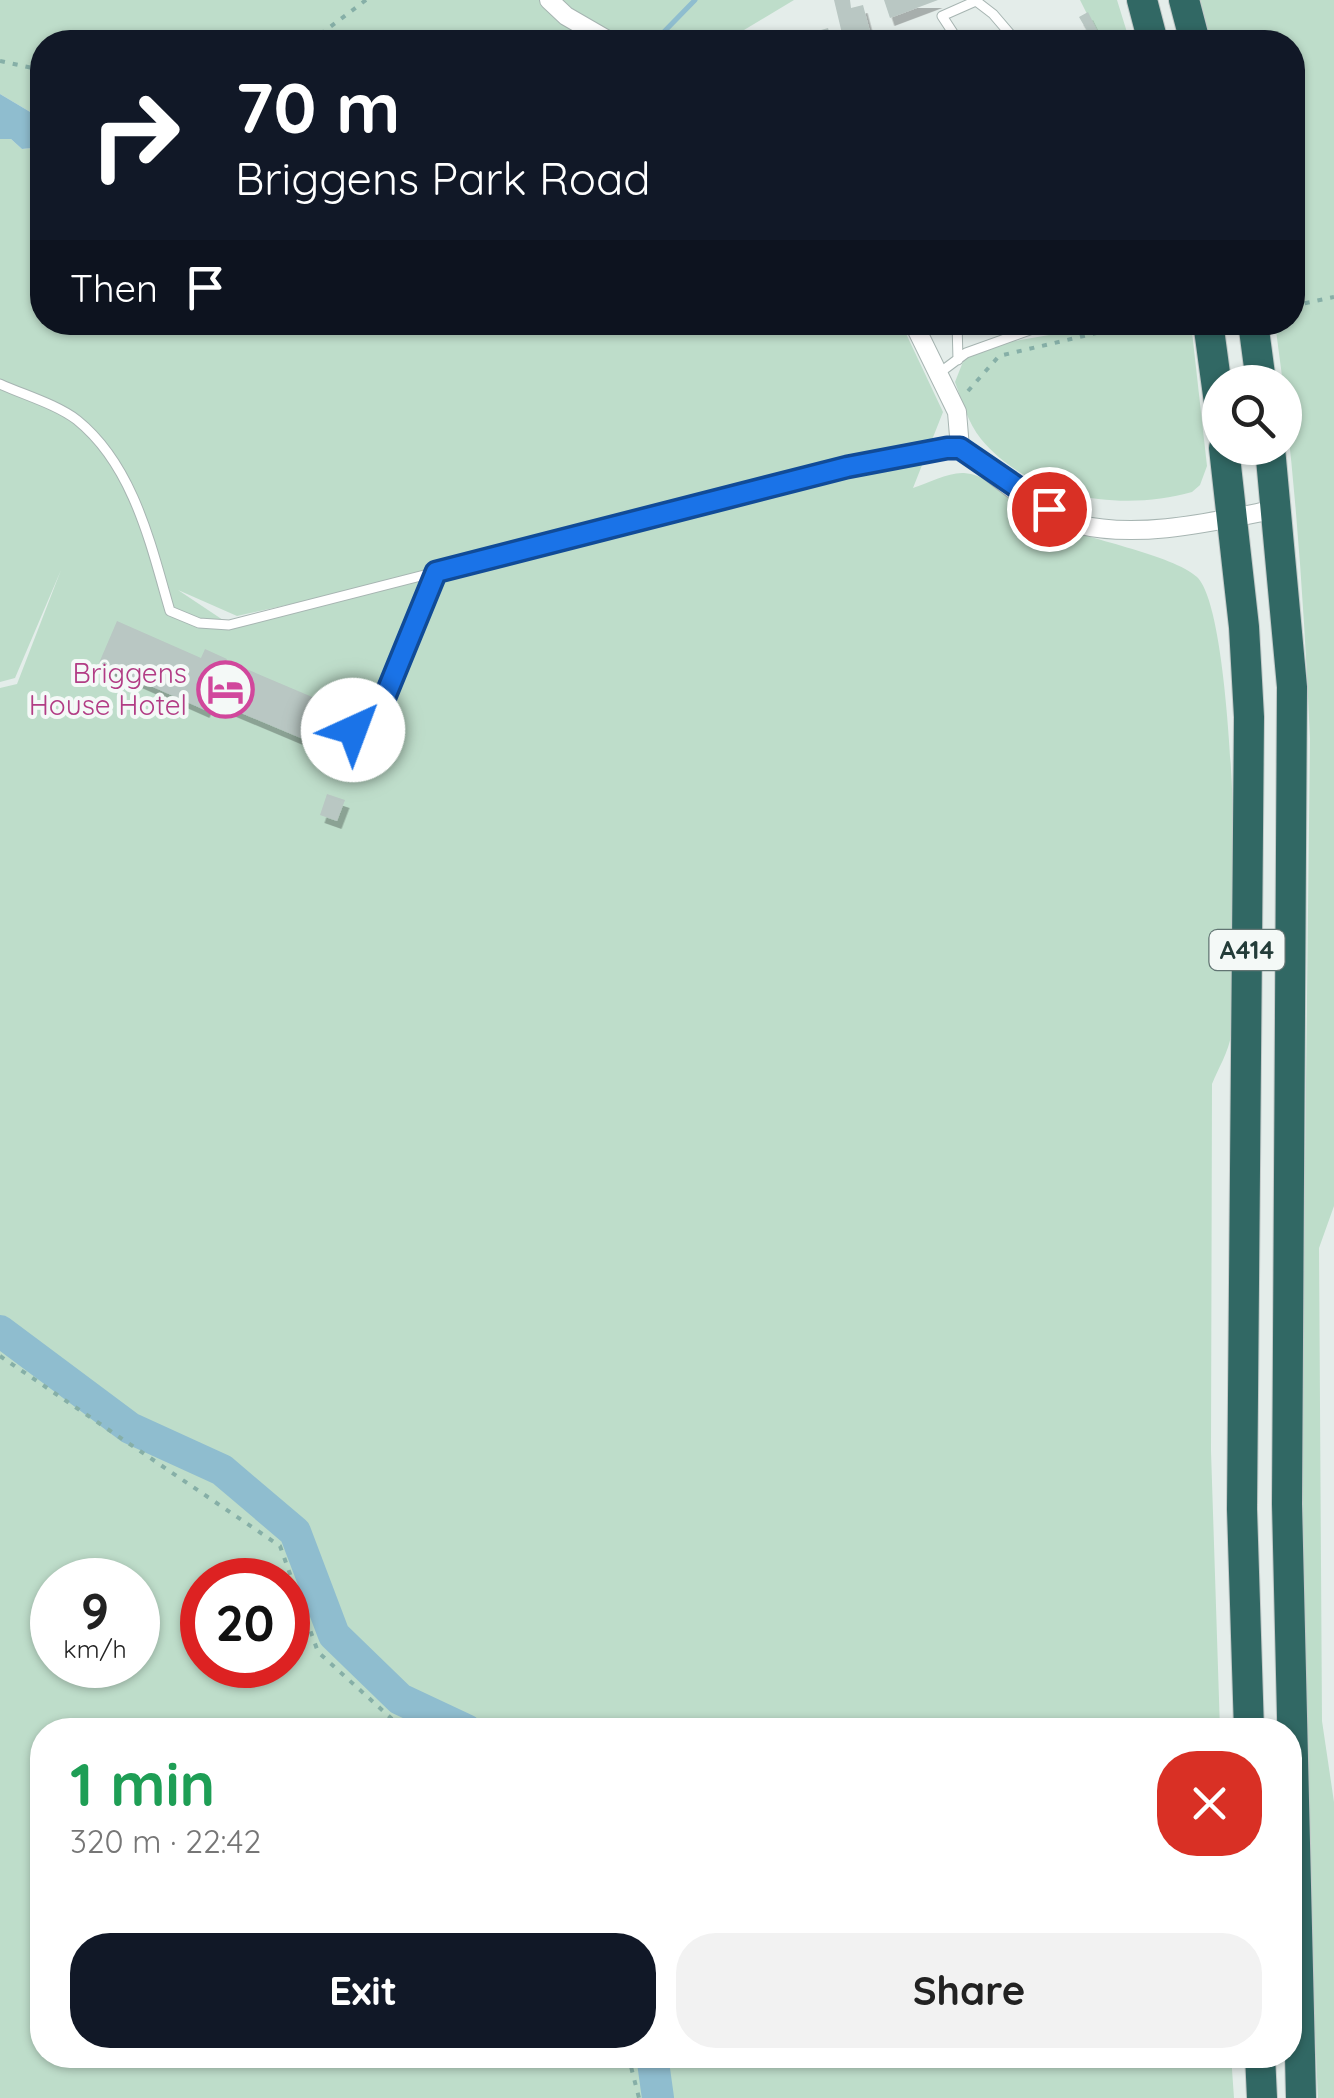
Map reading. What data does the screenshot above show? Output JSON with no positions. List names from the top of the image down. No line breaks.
{"streets":{"highway":["A414"]},"places":{"hotel":["Briggens House Hotel"]},"page":{"turn":["70 m","Briggens Park Road"],"then":"Then","speed":"9 km/h","limit":"20","heading":["1 min","320 m · 22:42"],"buttons":["Exit","Share"]}}
